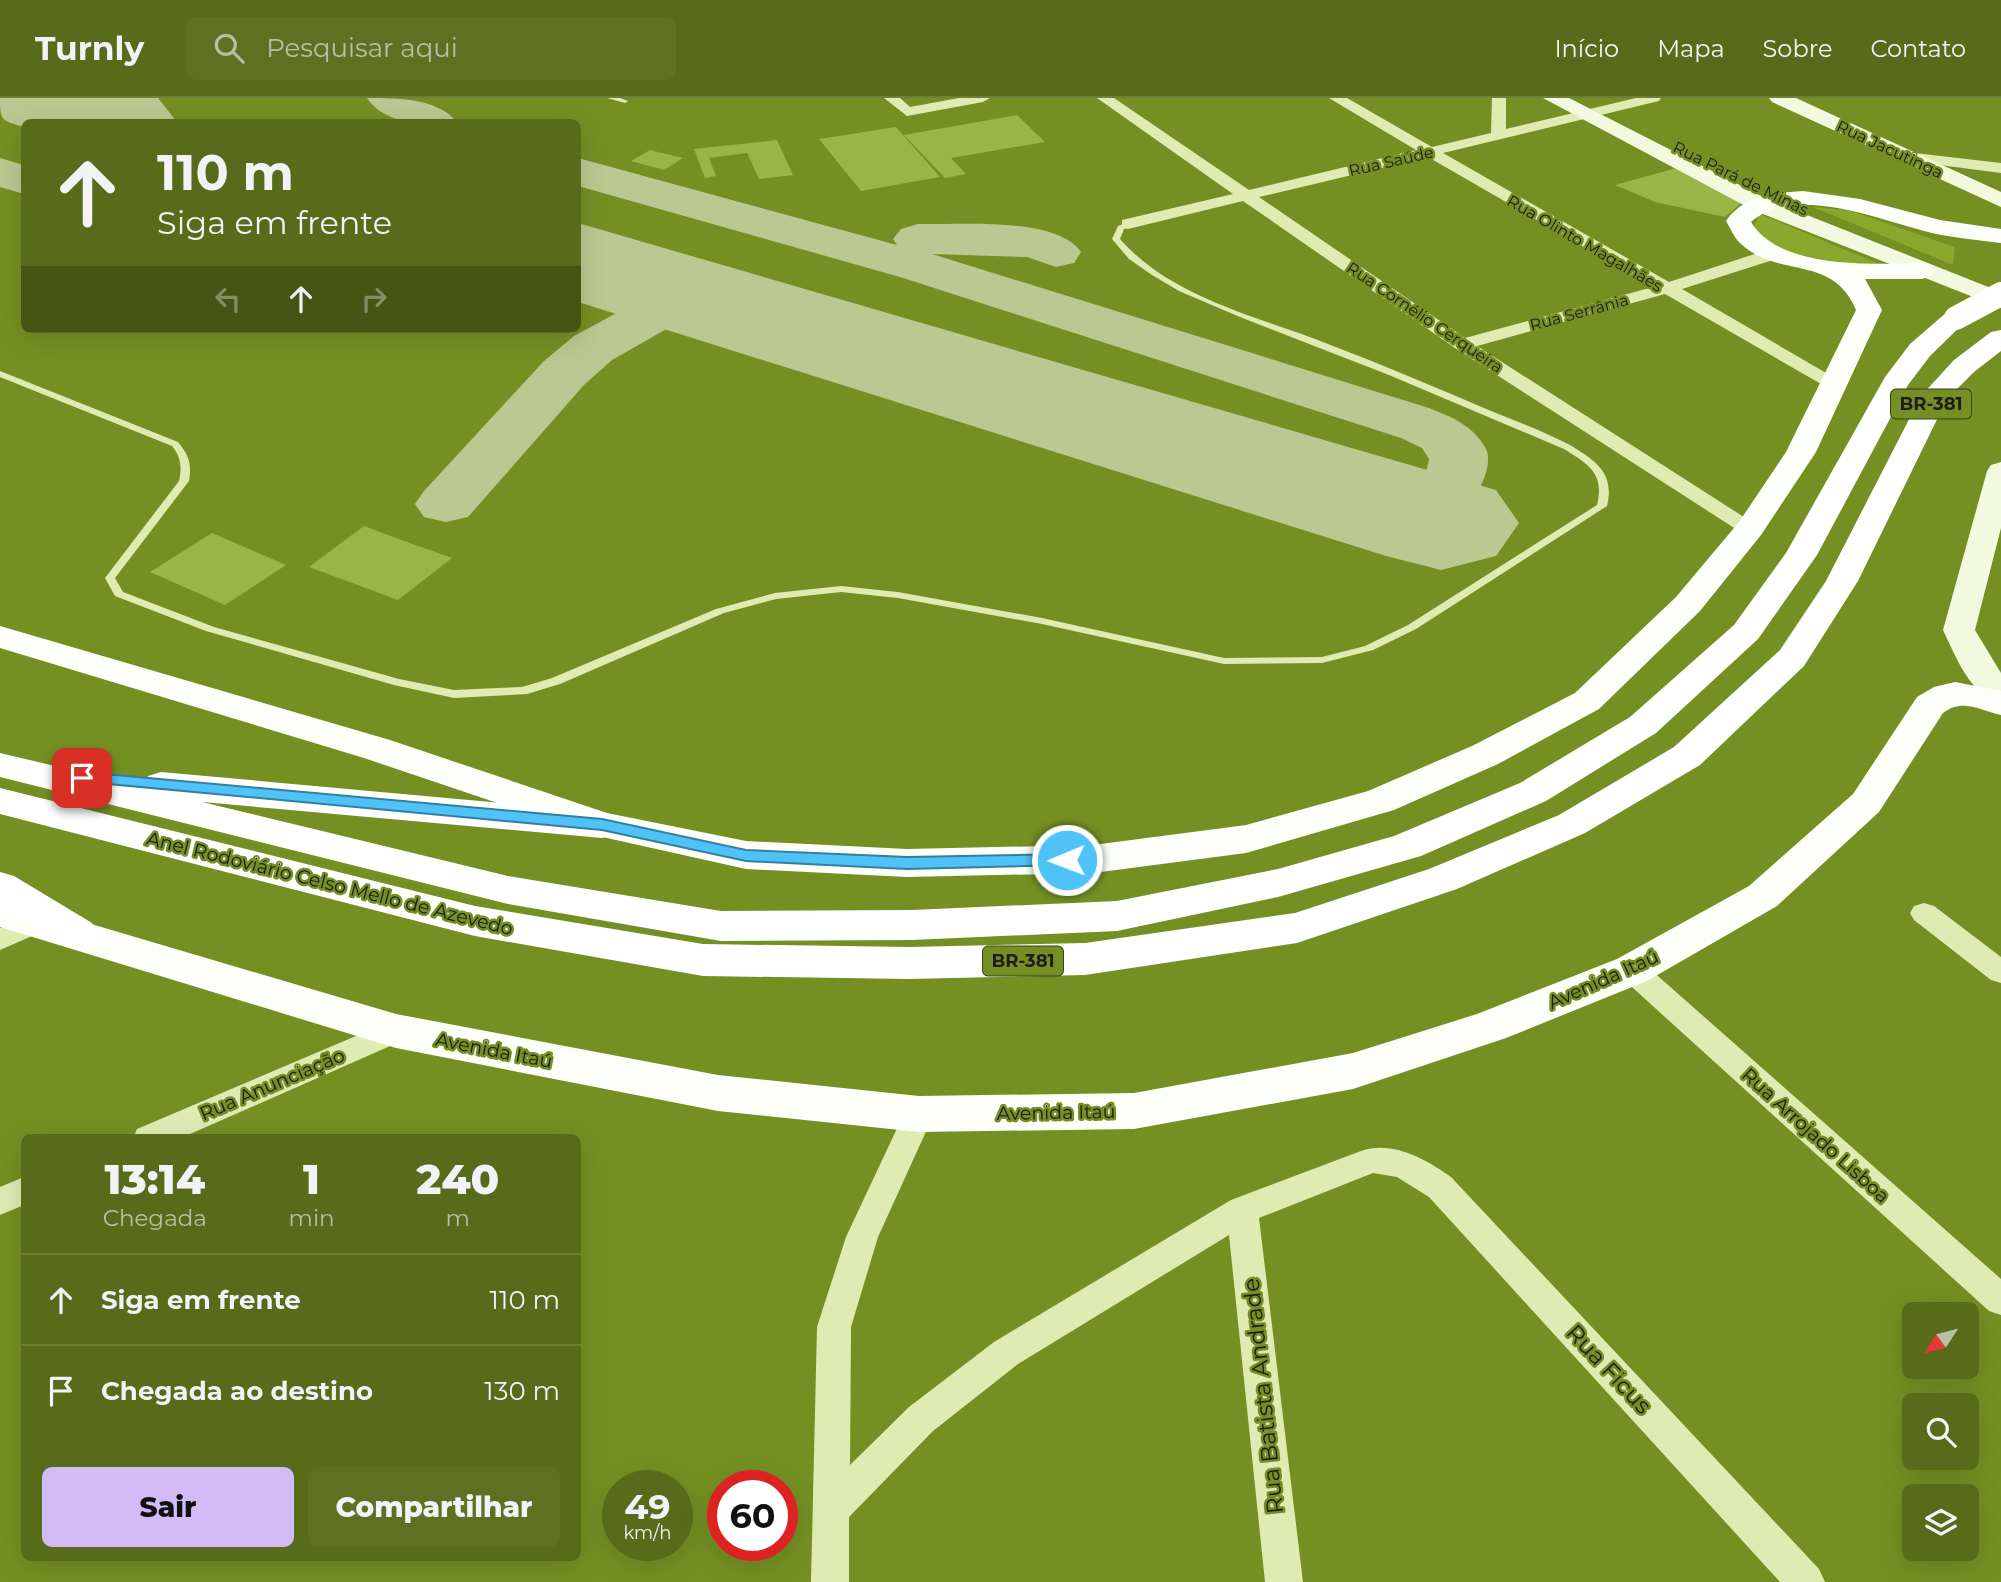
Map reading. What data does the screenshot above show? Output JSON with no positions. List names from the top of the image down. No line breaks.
{"streets":{"highway":["BR-381","Anel Rodoviário Celso Mello de Azevedo"],"main road":["Rua Jacutinga","Rua Pará de Minas","Avenida Itaú"],"street":["Rua Saúde","Rua Olinto Magalhães","Rua Serrânia","Rua Cornélio Cerqueira","Rua Anunciação","Rua Arrojado Lisboa","Rua Ficus","Rua Batista Andrade"]},"crossings":[["Rua Saúde","Rua Pará de Minas"],["Rua Saúde","Rua Olinto Magalhães"],["Rua Saúde","Rua Cornélio Cerqueira"],["Rua Pará de Minas","Anel Rodoviário Celso Mello de Azevedo"],["Rua Olinto Magalhães","Rua Serrânia"],["Rua Serrânia","Rua Cornélio Cerqueira"],["Avenida Itaú","Rua Anunciação"],["Avenida Itaú","Rua Arrojado Lisboa"],["Rua Ficus","Rua Batista Andrade"]],"north":"bottom left","page":{"header":"Turnly","search":"Pesquisar aqui","nav":["Início","Mapa","Sobre","Contato"],"turn":["110 m","Siga em frente"],"eta":["13:14","Chegada","1","min","240","m"],"list":[{"name":"Siga em frente","value":"110 m"},{"name":"Chegada ao destino","value":"130 m"}],"buttons":["Sair","Compartilhar"],"speed":"49 km/h","limit":"60"}}
